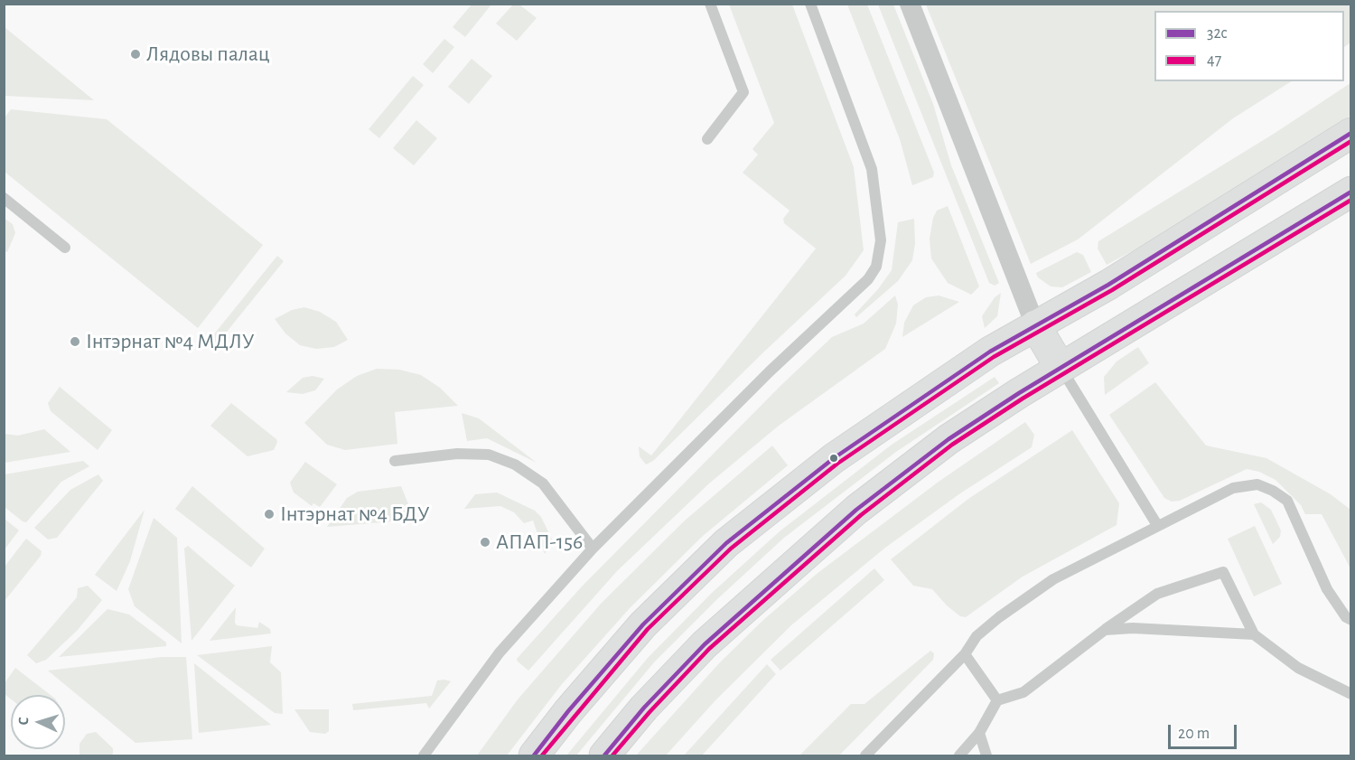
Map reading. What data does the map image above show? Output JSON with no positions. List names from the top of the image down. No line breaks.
{"places":["Лядовы палац","Інтэрнат №4 МДЛУ","Інтэрнат №4 БДУ","АПАП-156"],"lines":["transit line 32с","transit line 47"],"legend":["32с","47"],"scale_bar":"20 m","north":"left"}
